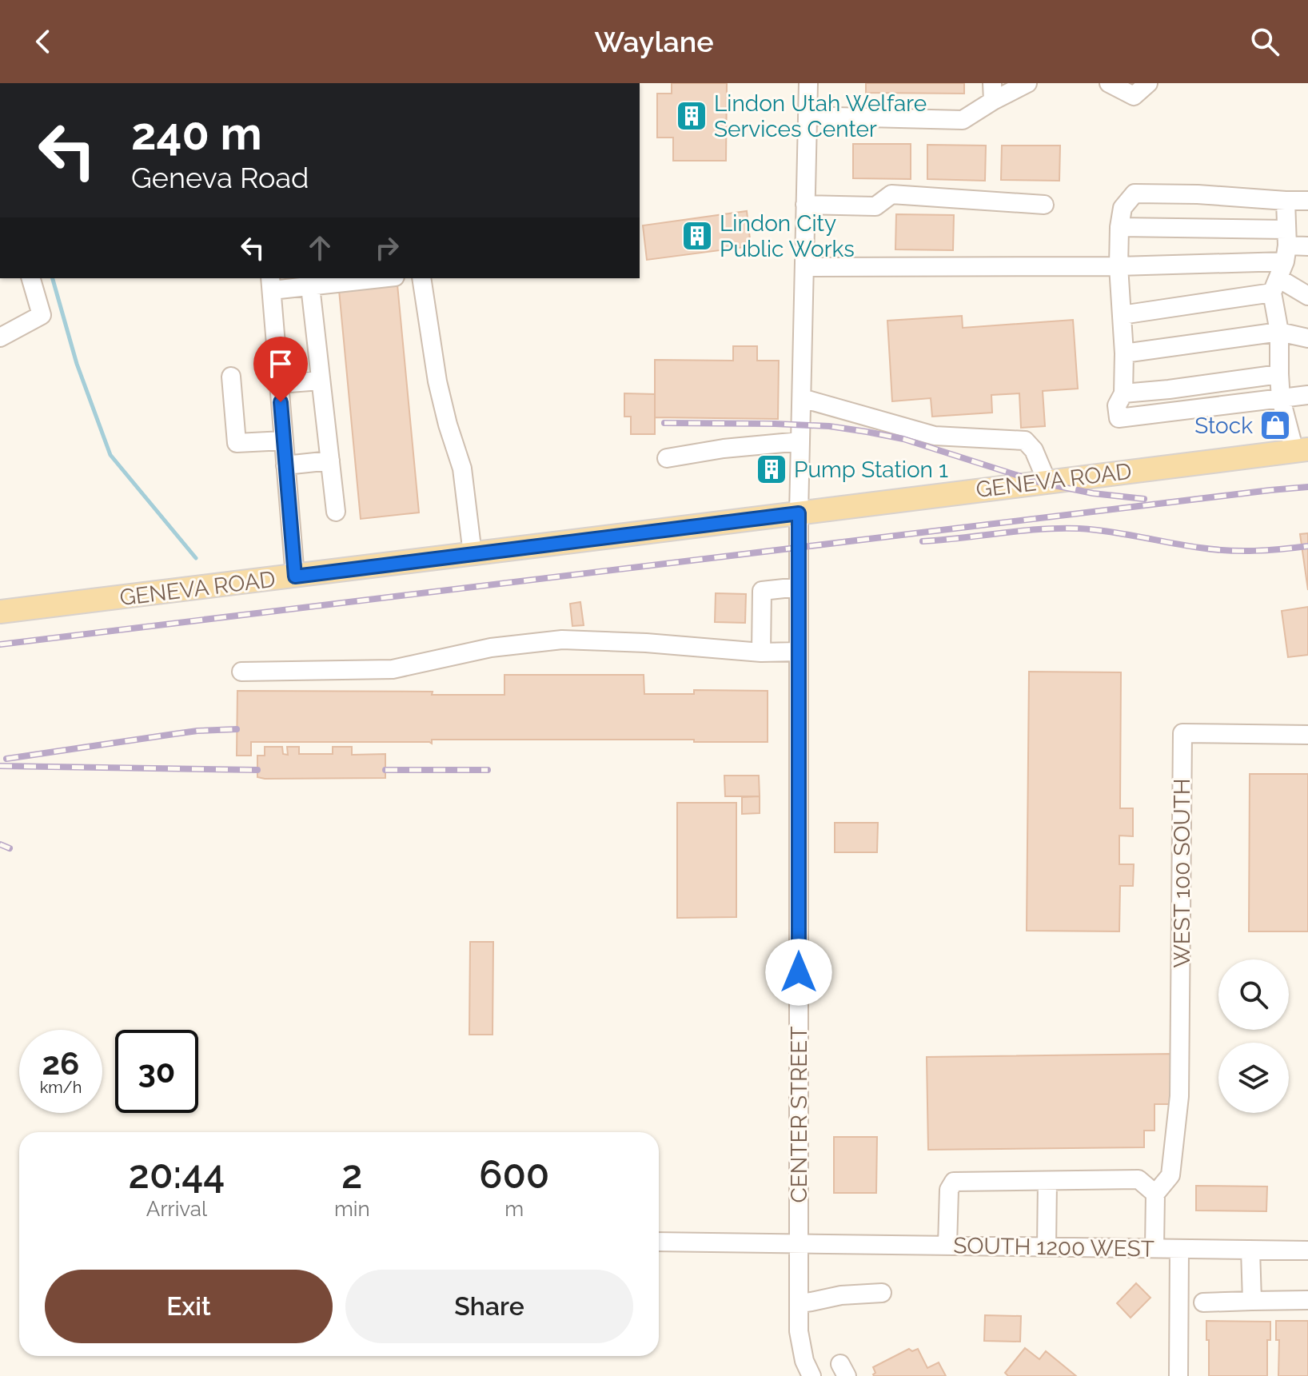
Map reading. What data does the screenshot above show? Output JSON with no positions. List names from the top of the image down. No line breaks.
{"streets":{"main road":["GENEVA ROAD"],"street":["WEST 100 SOUTH","CENTER STREET","SOUTH 1200 WEST"]},"crossings":[["GENEVA ROAD","CENTER STREET"],["CENTER STREET","SOUTH 1200 WEST"]],"places":{"building":["Lindon Utah Welfare Services Center","Lindon City Public Works","Pump Station 1"],"shop":["Stock"]},"page":{"header":"Waylane","turn":["240 m","Geneva Road"],"speed":"26 km/h","limit":"30","eta":["20:44","Arrival","2","min","600","m"],"buttons":["Exit","Share"]}}
